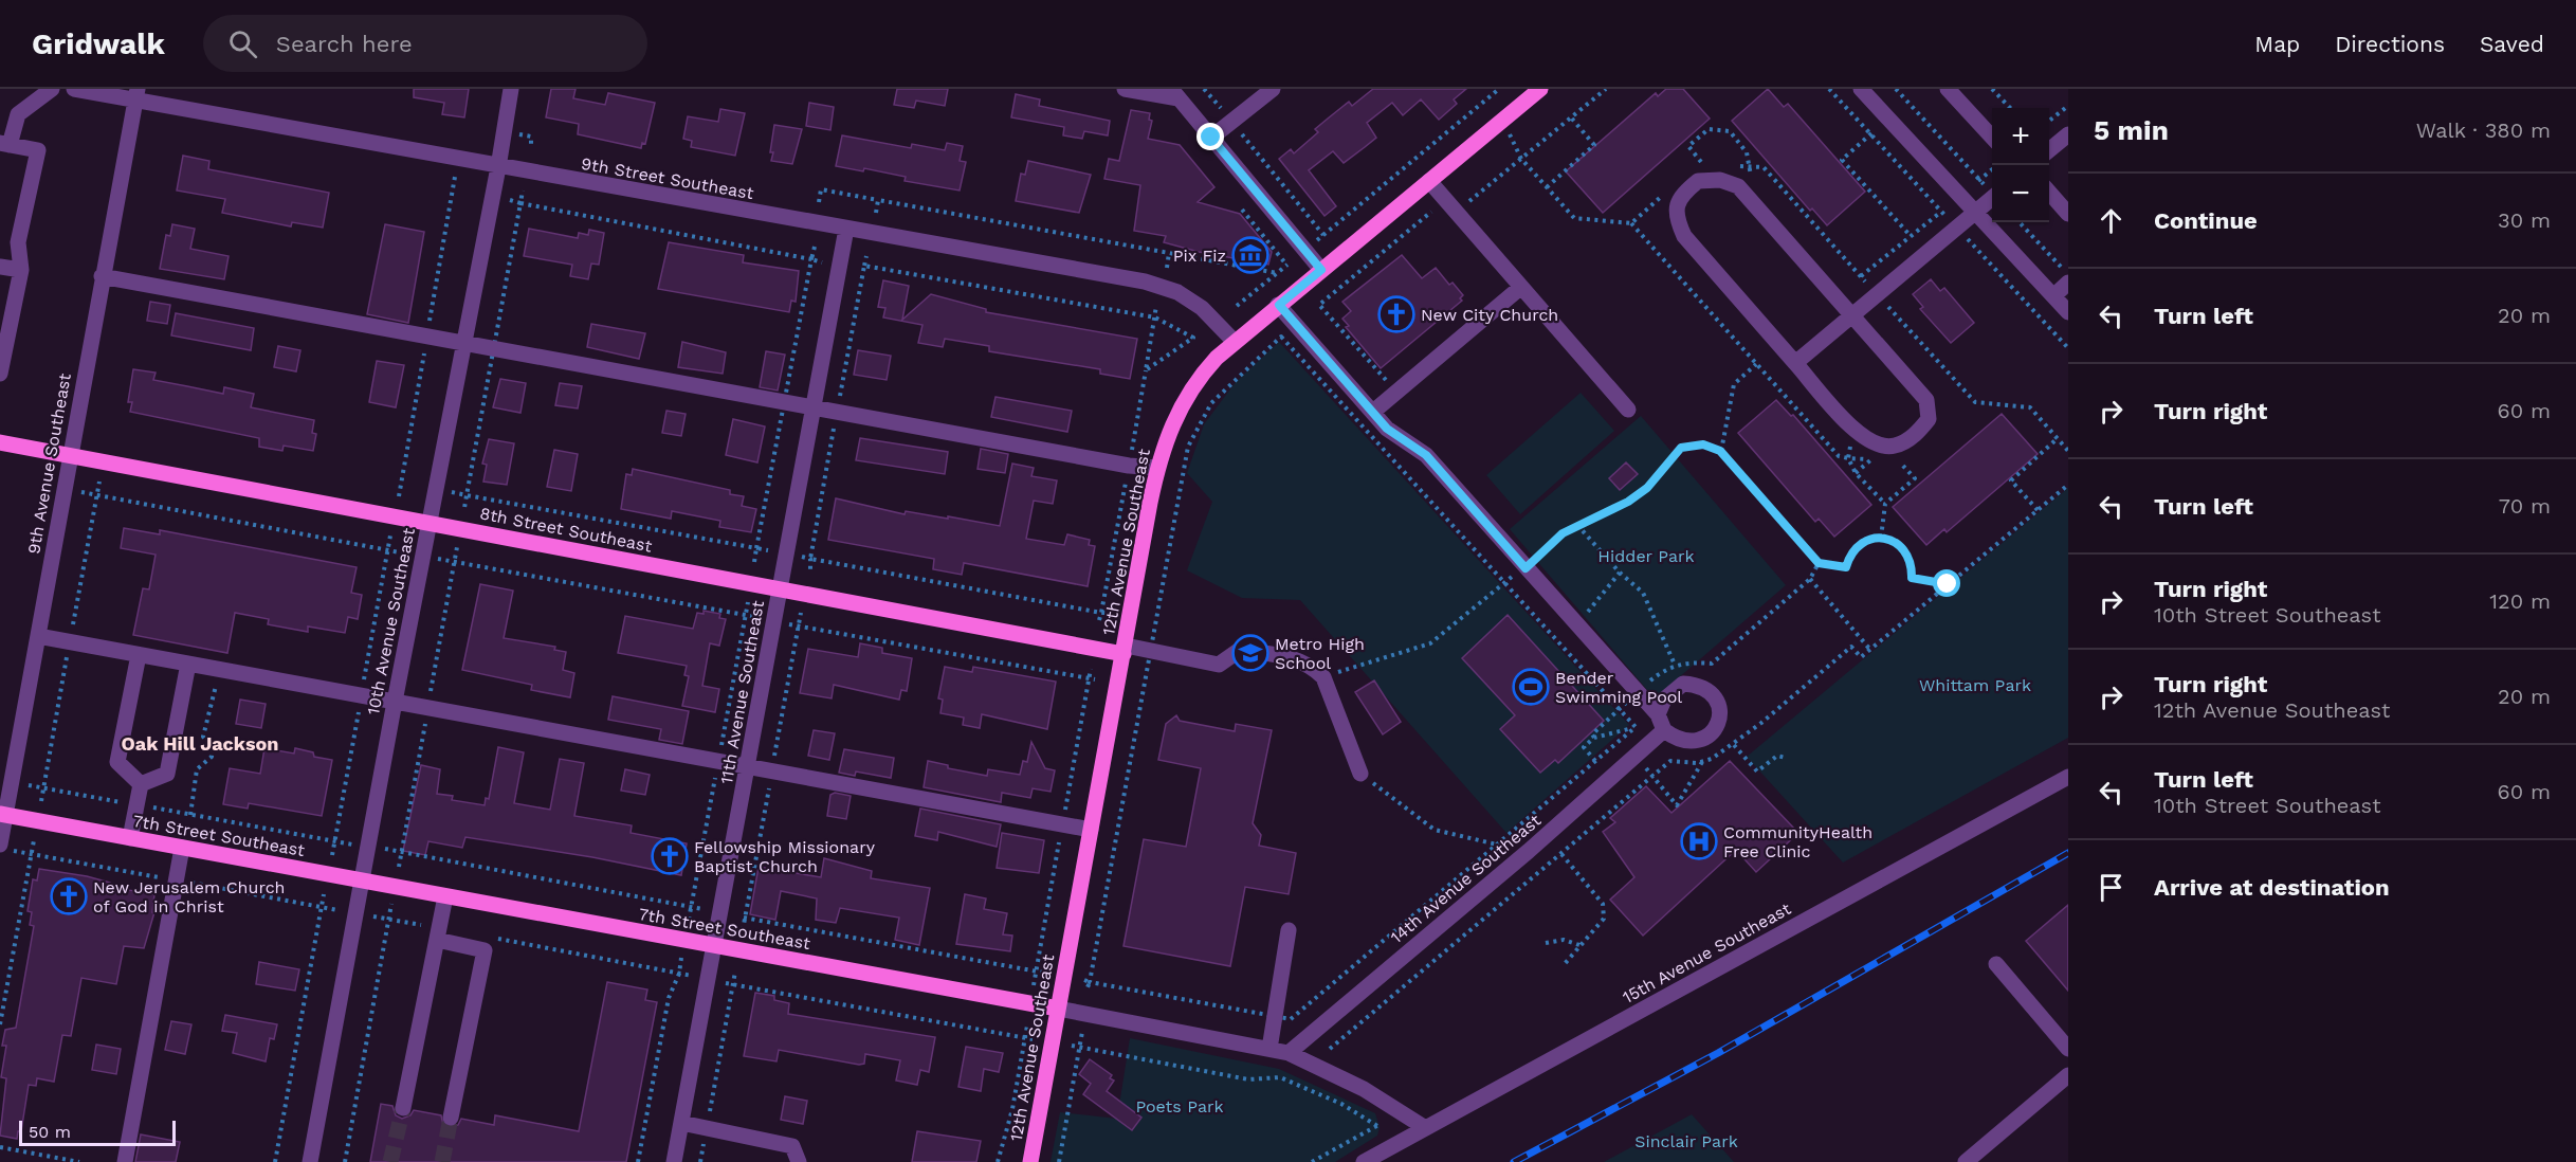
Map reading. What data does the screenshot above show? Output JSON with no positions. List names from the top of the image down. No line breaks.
{"streets":{"main road":["8th Street Southeast","12th Avenue Southeast","7th Street Southeast"],"street":["9th Street Southeast","9th Avenue Southeast","10th Avenue Southeast","11th Avenue Southeast","14th Avenue Southeast","15th Avenue Southeast"]},"crossings":[["9th Street Southeast","9th Avenue Southeast"],["9th Street Southeast","12th Avenue Southeast"],["9th Street Southeast","10th Avenue Southeast"],["9th Street Southeast","11th Avenue Southeast"],["9th Avenue Southeast","8th Street Southeast"],["9th Avenue Southeast","7th Street Southeast"],["8th Street Southeast","12th Avenue Southeast"],["8th Street Southeast","10th Avenue Southeast"],["8th Street Southeast","11th Avenue Southeast"],["12th Avenue Southeast","7th Street Southeast"],["10th Avenue Southeast","7th Street Southeast"],["11th Avenue Southeast","7th Street Southeast"],["7th Street Southeast","14th Avenue Southeast"],["7th Street Southeast","15th Avenue Southeast"]],"districts":["Oak Hill Jackson"],"parks":["Hidder Park","Whittam Park","Poets Park","Sinclair Park"],"places":{"museum":["Pix Fiz"],"church":["New City Church","Fellowship Missionary Baptist Church","New Jerusalem Church of God in Christ"],"school or university":["Metro High School"],"sports":["Bender Swimming Pool"],"hospital":["CommunityHealth Free Clinic"]},"scale_bar":"50 m","page":{"header":"Gridwalk","search":"Search here","nav":["Map","Directions","Saved"],"heading":["5 min","Walk · 380 m"],"map_buttons":["+","−"],"list":[["Continue","30 m"],["Turn left","20 m"],["Turn right","60 m"],["Turn left","70 m"],["Turn right","10th Street Southeast","120 m"],["Turn right","12th Avenue Southeast","20 m"],["Turn left","10th Street Southeast","60 m"],"Arrive at destination"],"scale":"50 m"}}
